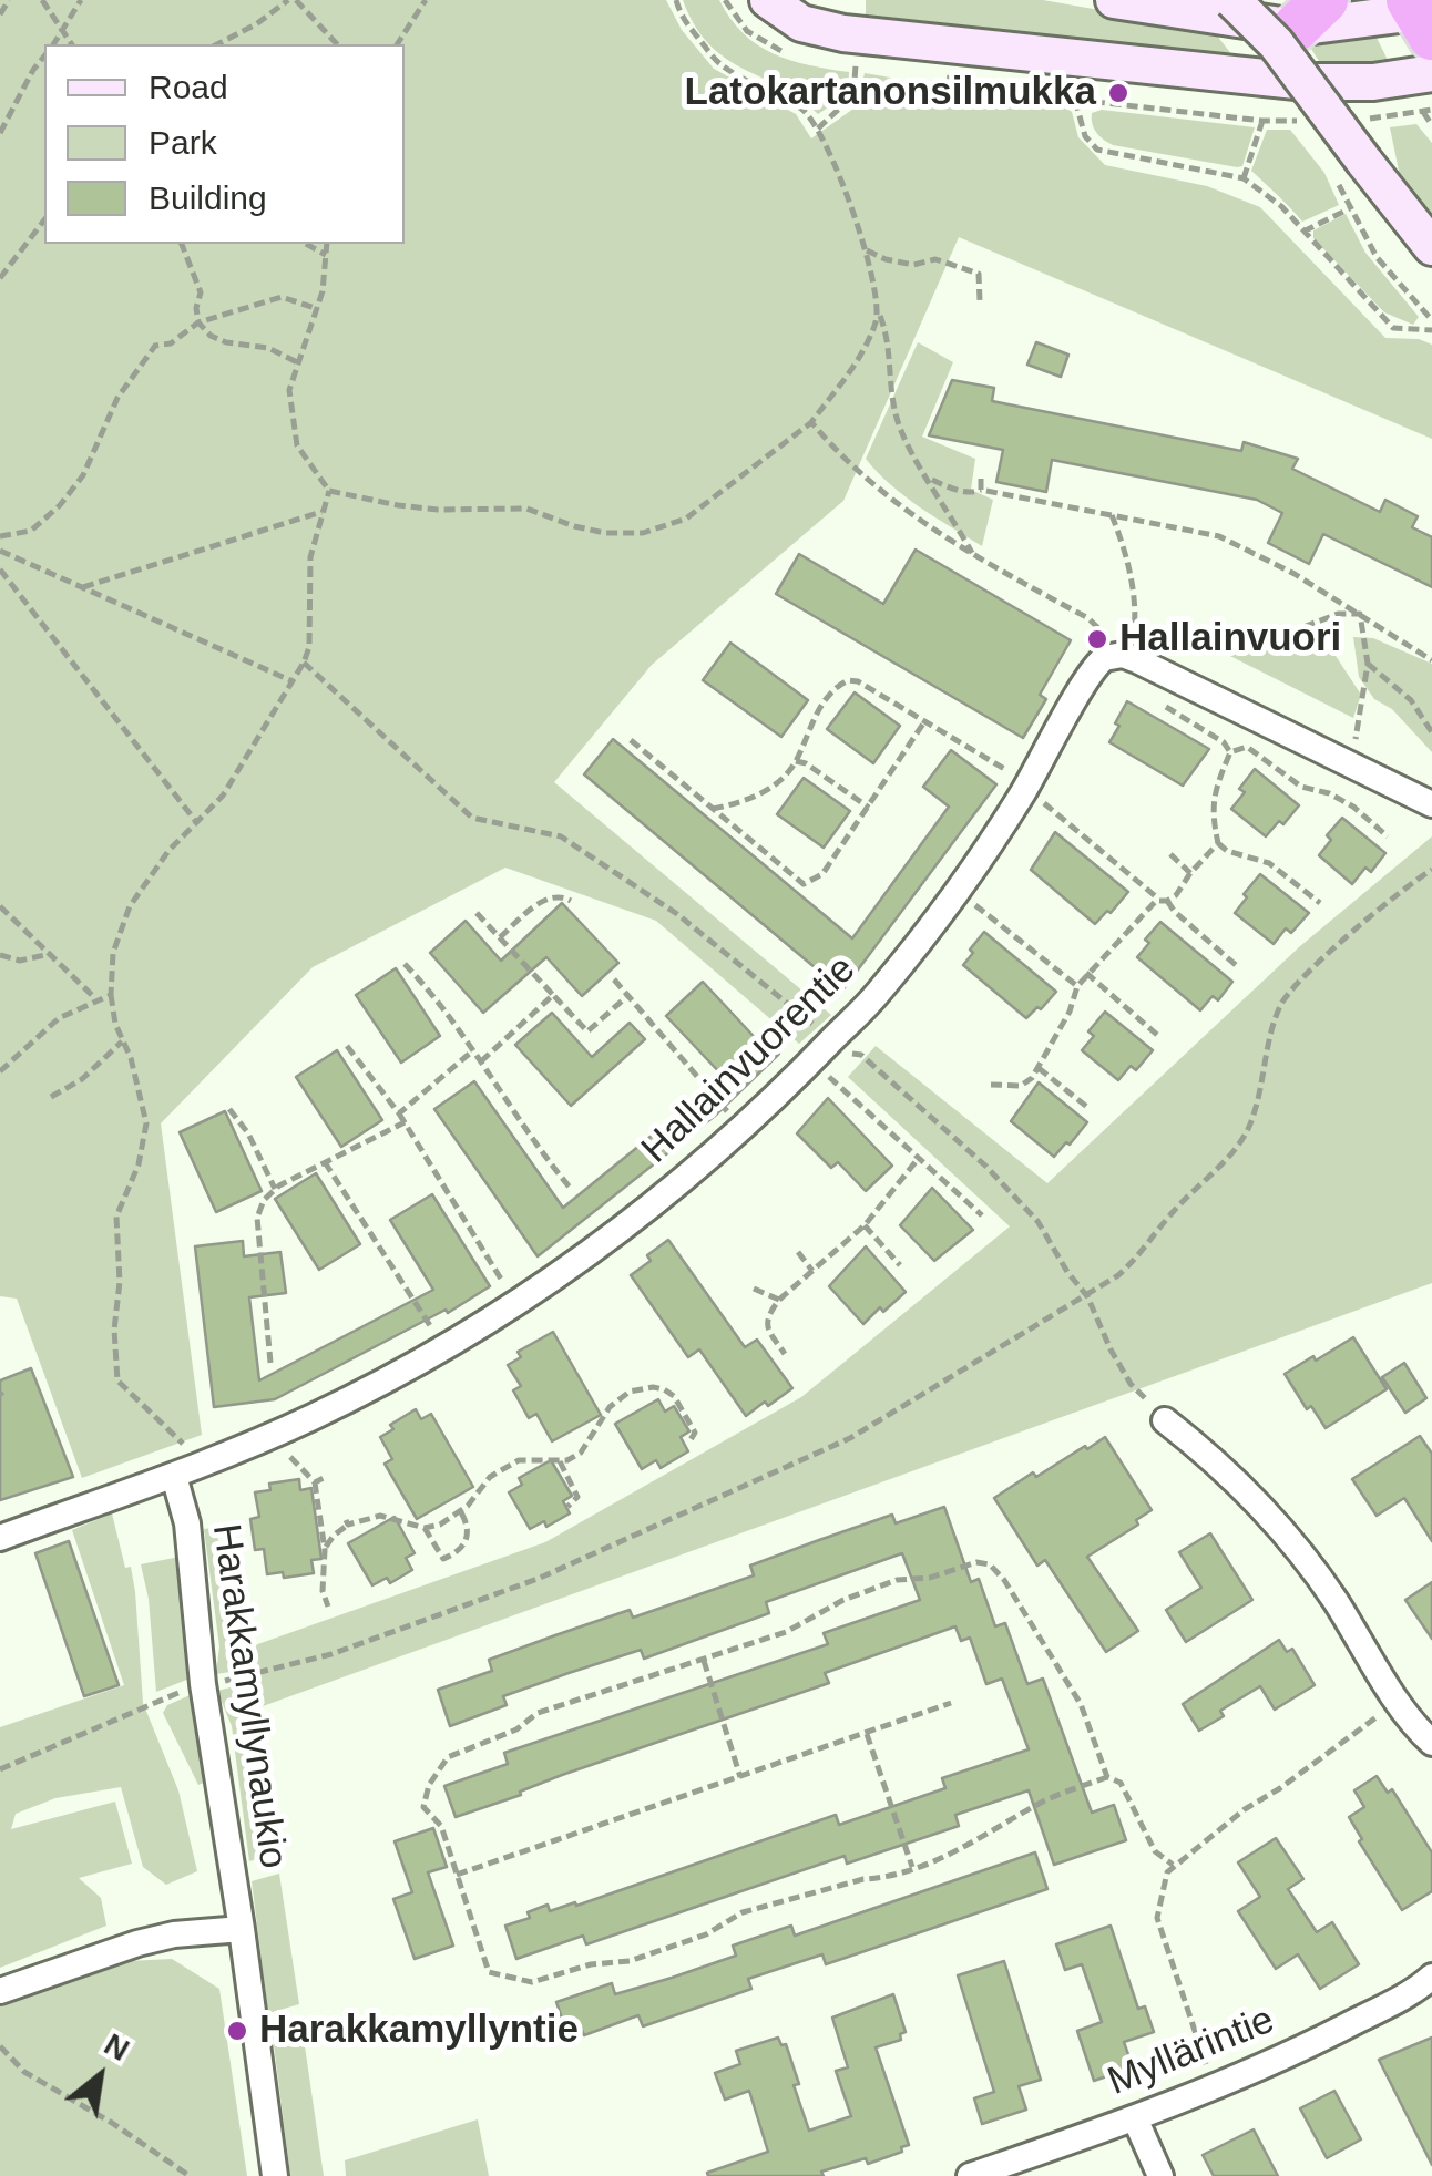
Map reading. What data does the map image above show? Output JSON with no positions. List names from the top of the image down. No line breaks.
{"streets":{"street":["Hallainvuorentie","Harakkamyllynaukio","Myllärintie"]},"crossings":[["Hallainvuorentie","Harakkamyllynaukio"]],"places":["Latokartanonsilmukka","Hallainvuori","Harakkamyllyntie"],"legend":["Road","Park","Building"],"north":"top right"}
